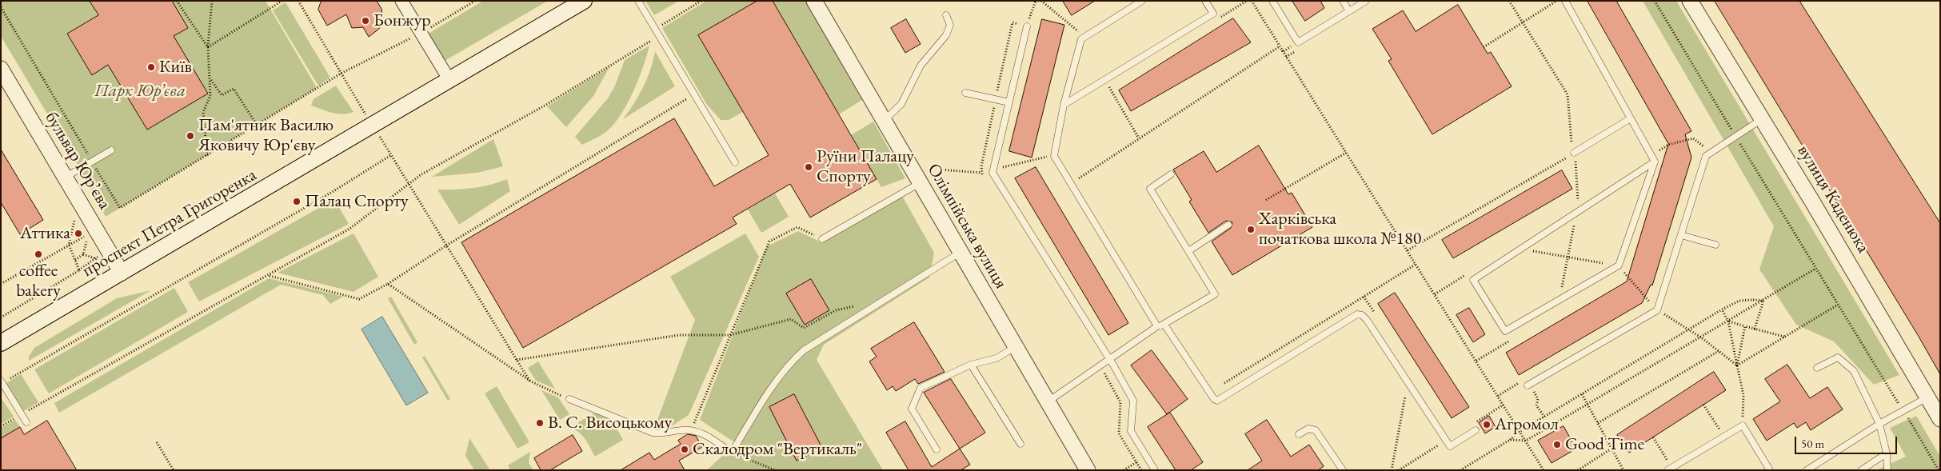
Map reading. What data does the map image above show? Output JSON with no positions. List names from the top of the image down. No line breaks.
{"streets":{"main road":["проспект Петра Григоренка"],"street":["бульвар Юрʼєва","вулиця Каденюка","Олімпійська вулиця"]},"crossings":[["бульвар Юрʼєва","проспект Петра Григоренка"]],"parks":["Парк Юр’єва"],"places":["Бонжур","Київ","Пам'ятник Василю Яковичу Юр'єву","Руїни Палацу Спорту","Палац Спорту","Харківська початкова школа №180","Аттика","coffee bakery","В. С. Висоцькому","Агромол","Good Time","Скалодром \"Вертикаль\""],"scale_bar":"50 m"}
